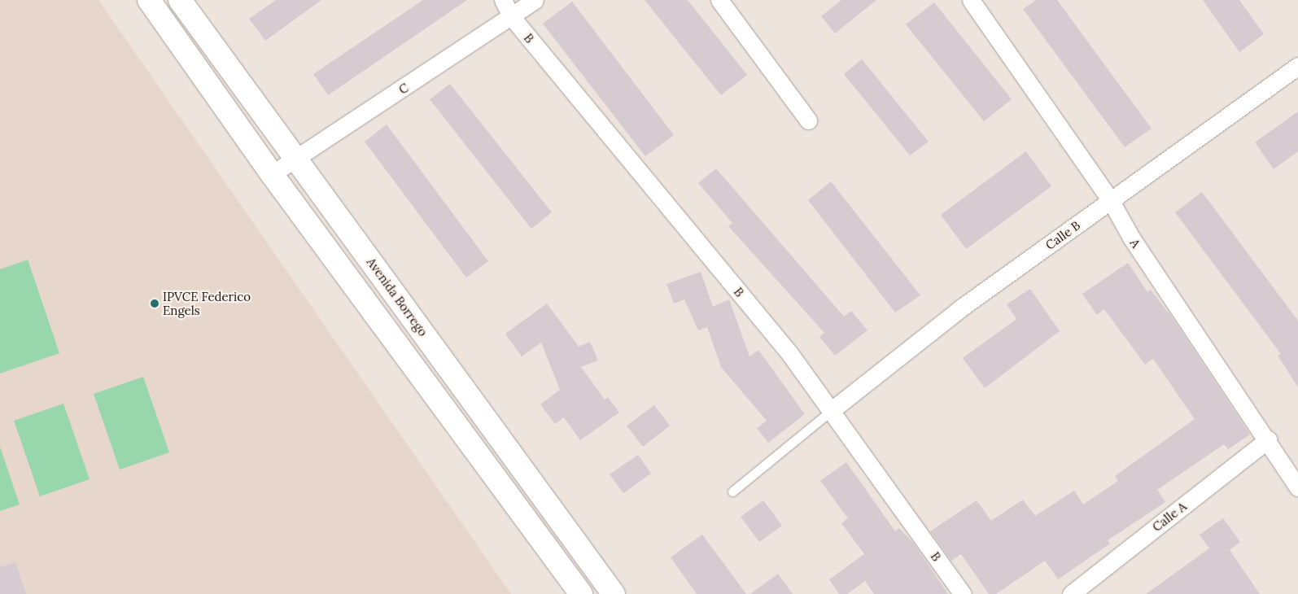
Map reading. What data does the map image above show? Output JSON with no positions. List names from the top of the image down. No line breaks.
{"streets":{"main road":["Avenida Borrego"],"street":["B","C","Calle B","A","Calle A"]},"crossings":[["B","C"],["B","Calle B"],["C","Avenida Borrego"],["Calle B","A"],["A","Calle A"]],"places":["IPVCE Federico Engels"]}
